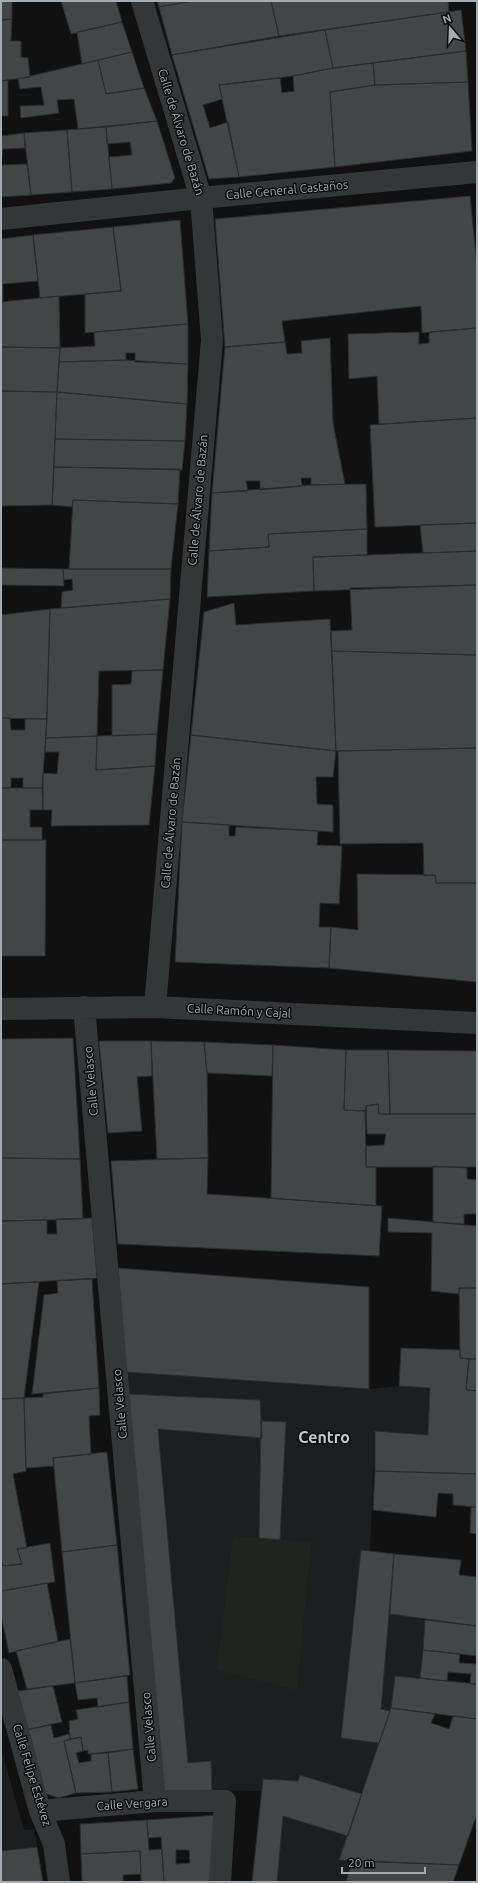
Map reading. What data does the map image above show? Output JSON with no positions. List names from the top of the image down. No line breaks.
{"streets":{"street":["Calle de Álvaro de Bazán","Calle General Castaños","Calle Ramón y Cajal","Calle Velasco","Calle Felipe Estévez","Calle Vergara"]},"crossings":[["Calle de Álvaro de Bazán","Calle General Castaños"],["Calle de Álvaro de Bazán","Calle Ramón y Cajal"],["Calle Ramón y Cajal","Calle Velasco"],["Calle Velasco","Calle Vergara"],["Calle Felipe Estévez","Calle Vergara"]],"districts":["Centro"],"scale_bar":"20 m","north":"top"}
